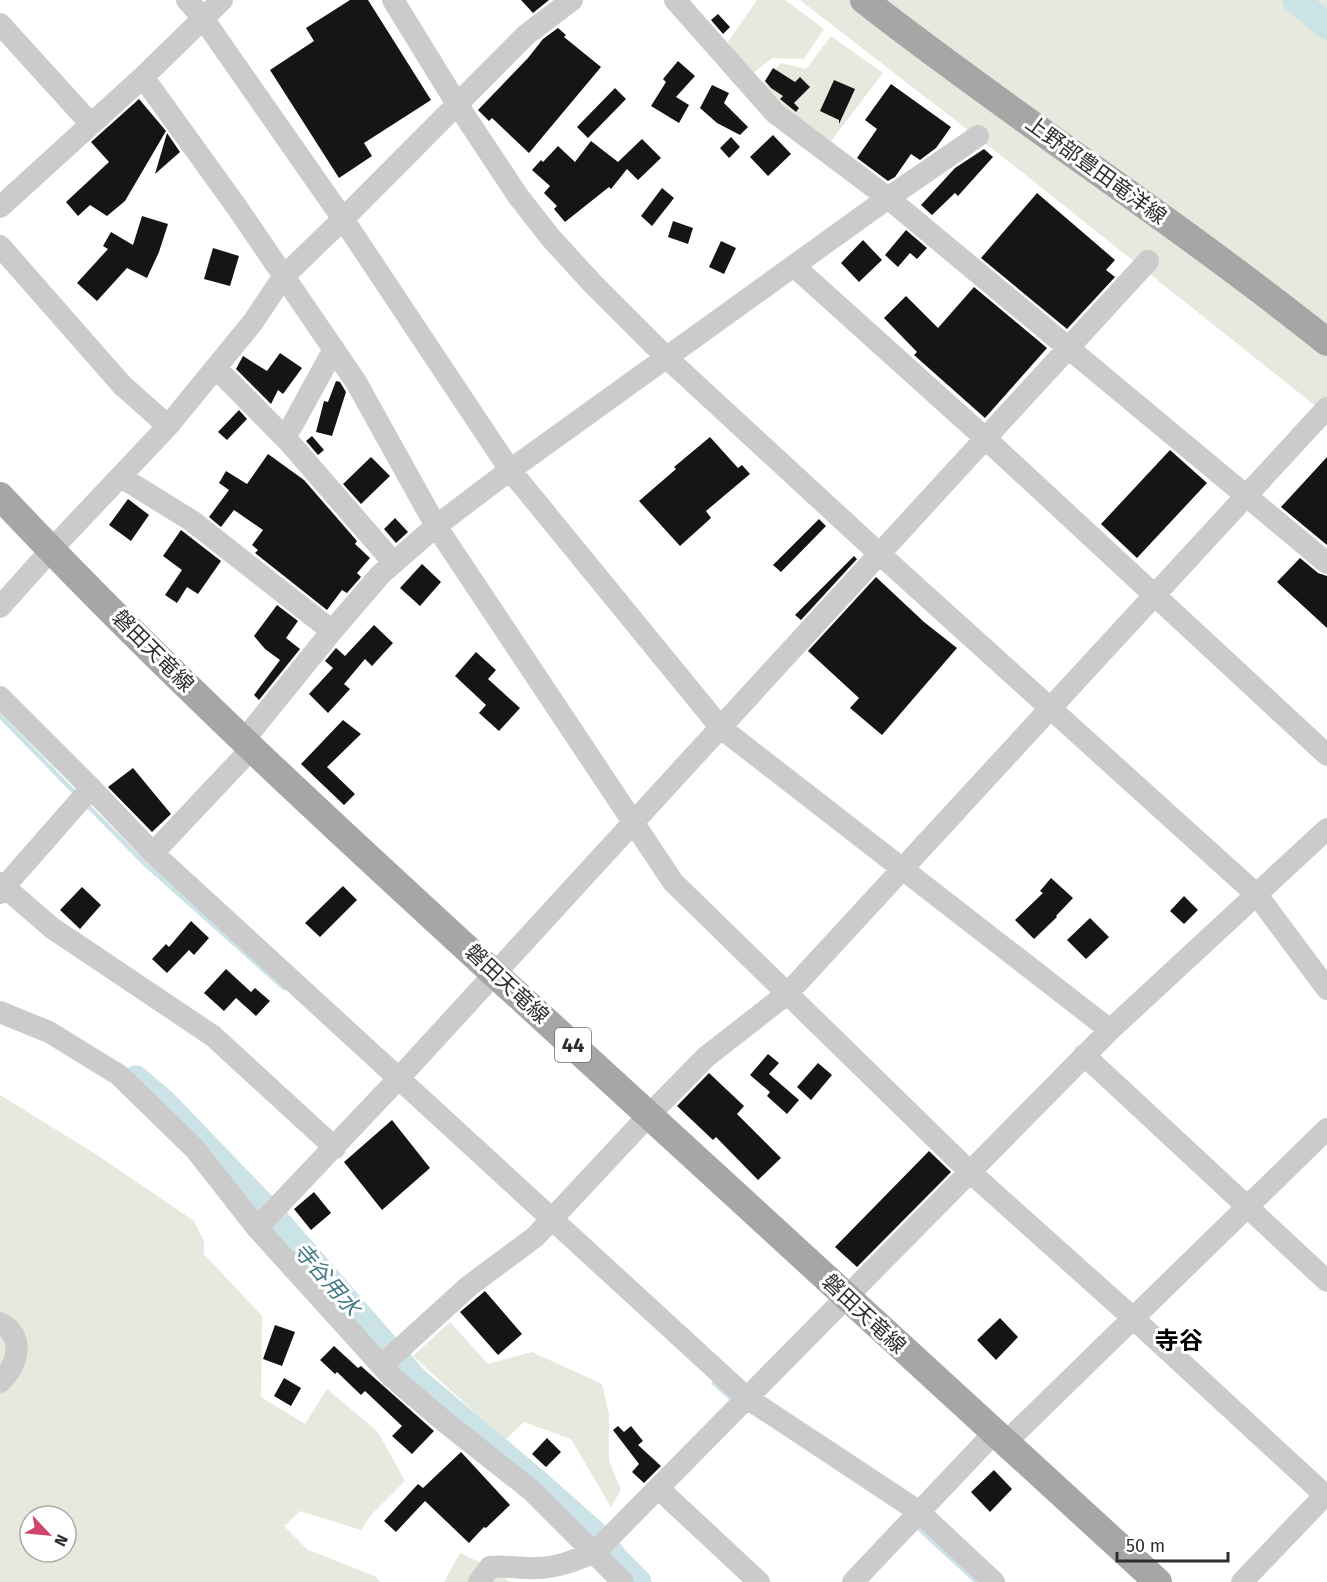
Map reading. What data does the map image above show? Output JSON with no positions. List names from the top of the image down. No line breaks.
{"streets":{"main road":["上野部豊田竜洋線","磐田天竜線","44"]},"districts":["寺谷"],"water":["寺谷用水"],"scale_bar":"50 m","north":"bottom right"}
